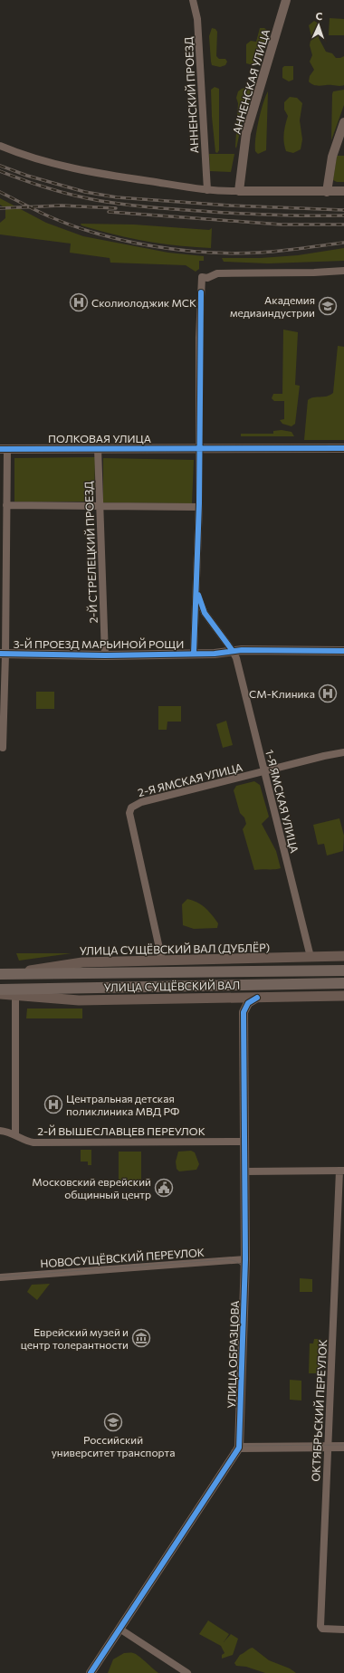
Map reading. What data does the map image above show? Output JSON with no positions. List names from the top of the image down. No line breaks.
{"streets":{"main road":["УЛИЦА СУЩЁВСКИЙ ВАЛ (ДУБЛЁР)","УЛИЦА СУЩЁВСКИЙ ВАЛ"],"street":["АННЕНСКАЯ УЛИЦА","АННЕНСКИЙ ПРОЕЗД","ПОЛКОВАЯ УЛИЦА","2-Й СТРЕЛЕЦКИЙ ПРОЕЗД","3-Й ПРОЕЗД МАРЬИНОЙ РОЩИ","2-Я ЯМСКАЯ УЛИЦА","1-Я ЯМСКАЯ УЛИЦА","2-Й ВЫШЕСЛАВЦЕВ ПЕРЕУЛОК","НОВОСУЩЁВСКИЙ ПЕРЕУЛОК","УЛИЦА ОБРАЗЦОВА","ОКТЯБРЬСКИЙ ПЕРЕУЛОК"]},"crossings":[["ПОЛКОВАЯ УЛИЦА","2-Й СТРЕЛЕЦКИЙ ПРОЕЗД"],["2-Й СТРЕЛЕЦКИЙ ПРОЕЗД","3-Й ПРОЕЗД МАРЬИНОЙ РОЩИ"],["3-Й ПРОЕЗД МАРЬИНОЙ РОЩИ","1-Я ЯМСКАЯ УЛИЦА"],["2-Я ЯМСКАЯ УЛИЦА","1-Я ЯМСКАЯ УЛИЦА"],["2-Я ЯМСКАЯ УЛИЦА","УЛИЦА СУЩЁВСКИЙ ВАЛ (ДУБЛЁР)"],["1-Я ЯМСКАЯ УЛИЦА","УЛИЦА СУЩЁВСКИЙ ВАЛ (ДУБЛЁР)"],["УЛИЦА СУЩЁВСКИЙ ВАЛ (ДУБЛЁР)","УЛИЦА СУЩЁВСКИЙ ВАЛ"],["2-Й ВЫШЕСЛАВЦЕВ ПЕРЕУЛОК","УЛИЦА ОБРАЗЦОВА"],["НОВОСУЩЁВСКИЙ ПЕРЕУЛОК","УЛИЦА ОБРАЗЦОВА"]],"places":{"hospital":["Сколиолоджик МСК","СМ-Клиника","Центральная детская поликлиника МВД РФ"],"school or university":["Академия медиаиндустрии","Российский университет транспорта"],"public building":["Московский еврейский общинный центр"],"museum":["Еврейский музей и центр толерантности"]},"north":"top"}
